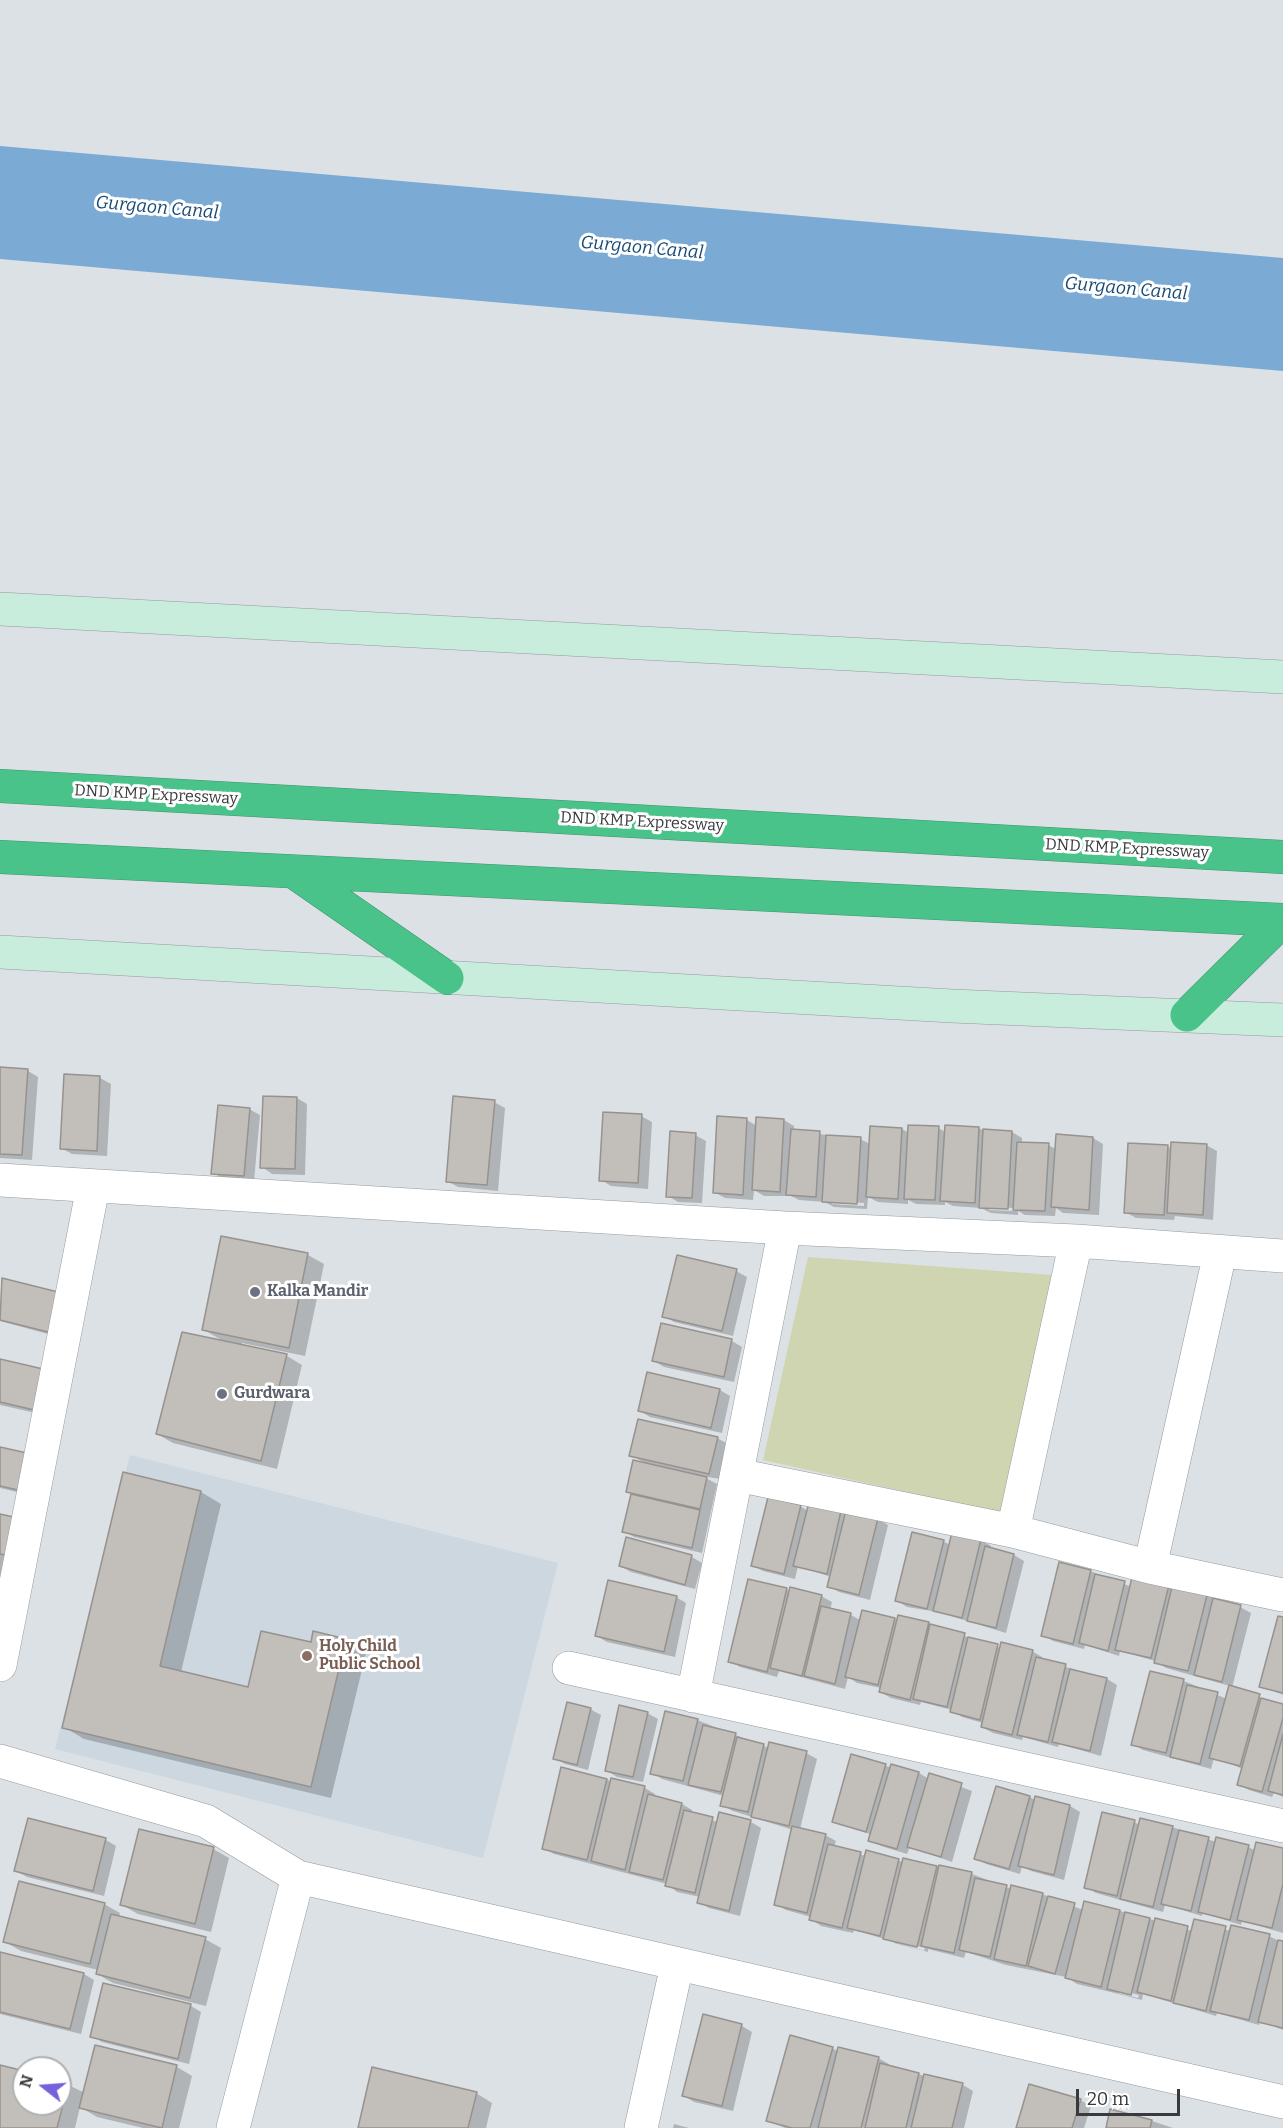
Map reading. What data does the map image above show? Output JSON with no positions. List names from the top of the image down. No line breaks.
{"streets":{"highway":["DND KMP Expressway"]},"water":["Gurgaon Canal"],"places":["Kalka Mandir","Gurdwara","Holy Child Public School"],"scale_bar":"20 m","north":"left"}
